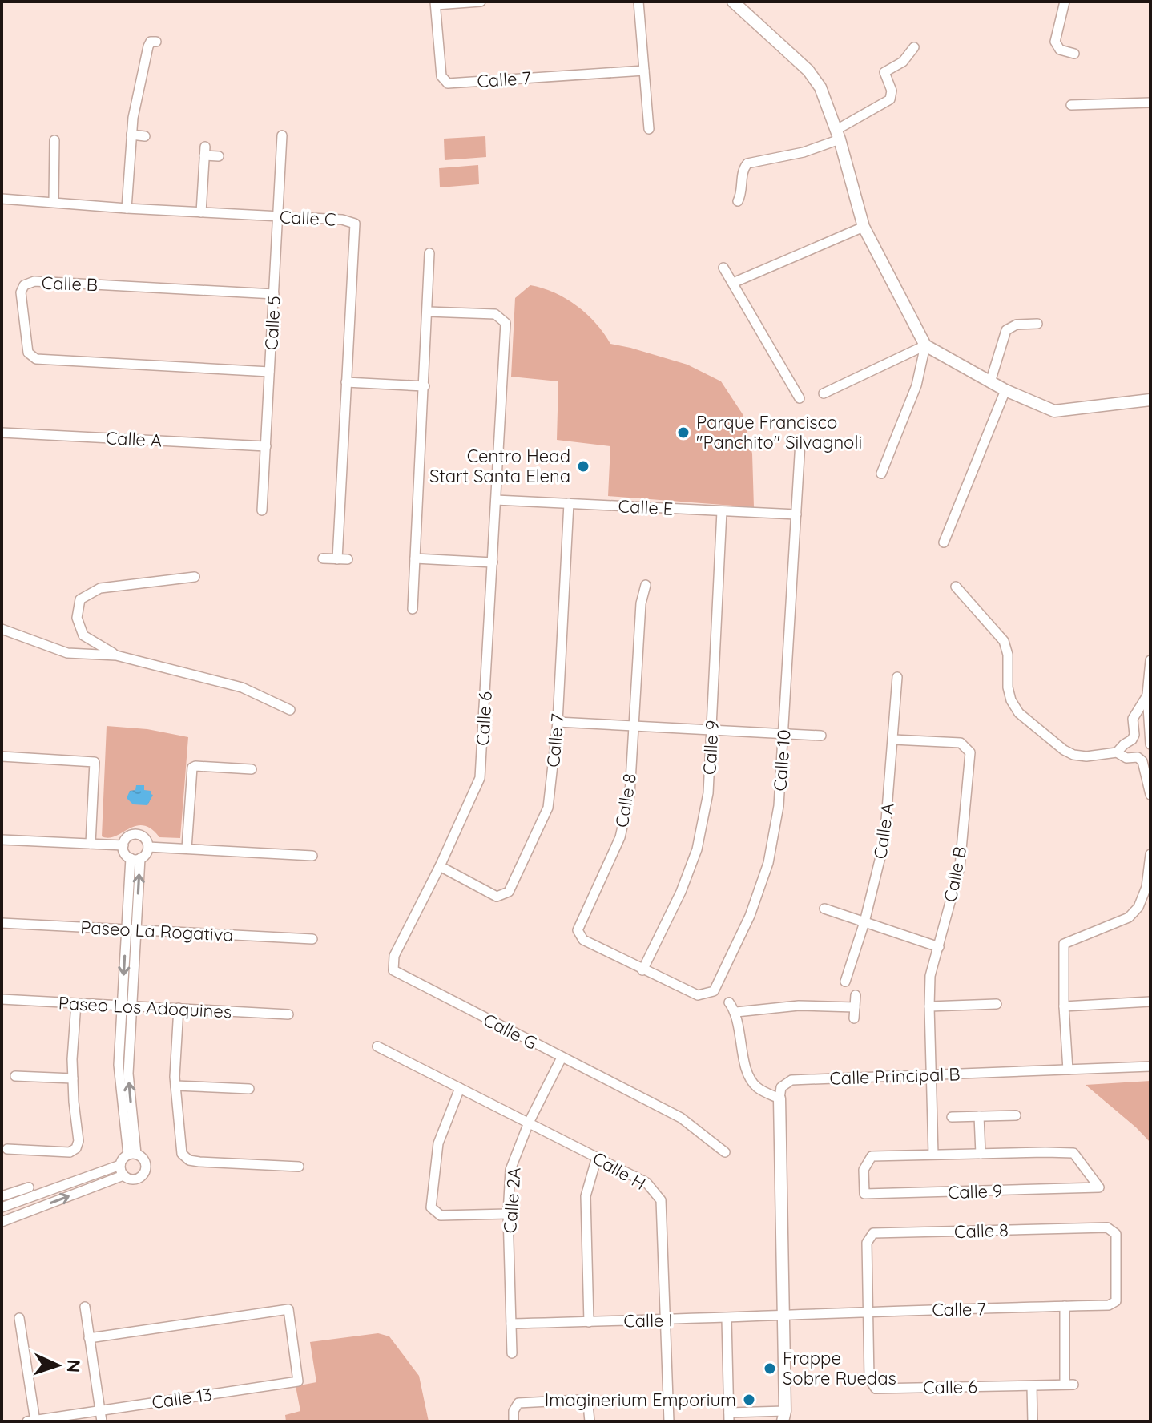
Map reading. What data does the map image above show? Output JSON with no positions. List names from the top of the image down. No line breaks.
{"streets":{"street":["Calle 7","Calle C","Calle B","Calle 5","Calle A","Calle E","Calle 6","Calle 9","Calle 10","Calle 8","Paseo La Rogativa","Paseo Los Adoquines","Calle G","Calle Principal B","Calle H","Calle 2A","Calle I","Calle 13"]},"crossings":[["Calle 7","Calle E"],["Calle 7","Calle 6"],["Calle 7","Calle 8"],["Calle 7","Calle G"],["Calle 7","Calle I"],["Calle C","Calle 5"],["Calle B","Calle 5"],["Calle B","Calle A"],["Calle B","Calle Principal B"],["Calle 5","Calle A"],["Calle E","Calle 6"],["Calle E","Calle 9"],["Calle E","Calle 10"],["Calle 6","Calle 8"],["Calle 6","Calle G"],["Calle 9","Calle 10"],["Calle 9","Calle 8"],["Calle 10","Calle 8"],["Calle G","Calle 2A"],["Calle H","Calle 2A"],["Calle H","Calle I"],["Calle 2A","Calle I"]],"places":["Parque Francisco \"Panchito\" Silvagnoli","Centro Head Start Santa Elena","Frappe Sobre Ruedas","Imaginerium Emporium"],"north":"right"}
